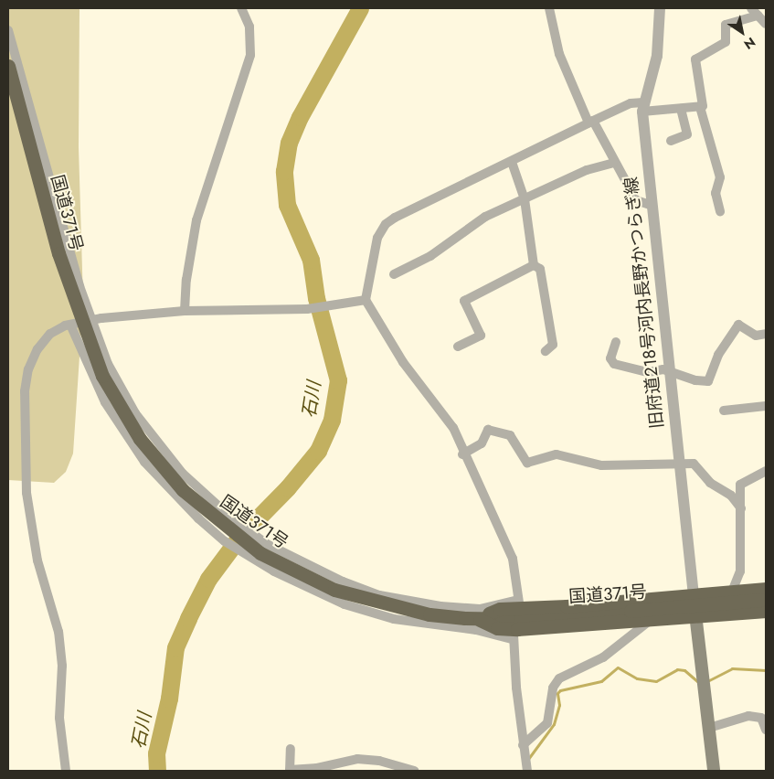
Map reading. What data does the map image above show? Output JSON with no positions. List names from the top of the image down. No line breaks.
{"streets":{"highway":["国道371号"],"street":["旧府道218号河内長野かつらぎ線"]},"water":["石川"],"north":"bottom right"}
